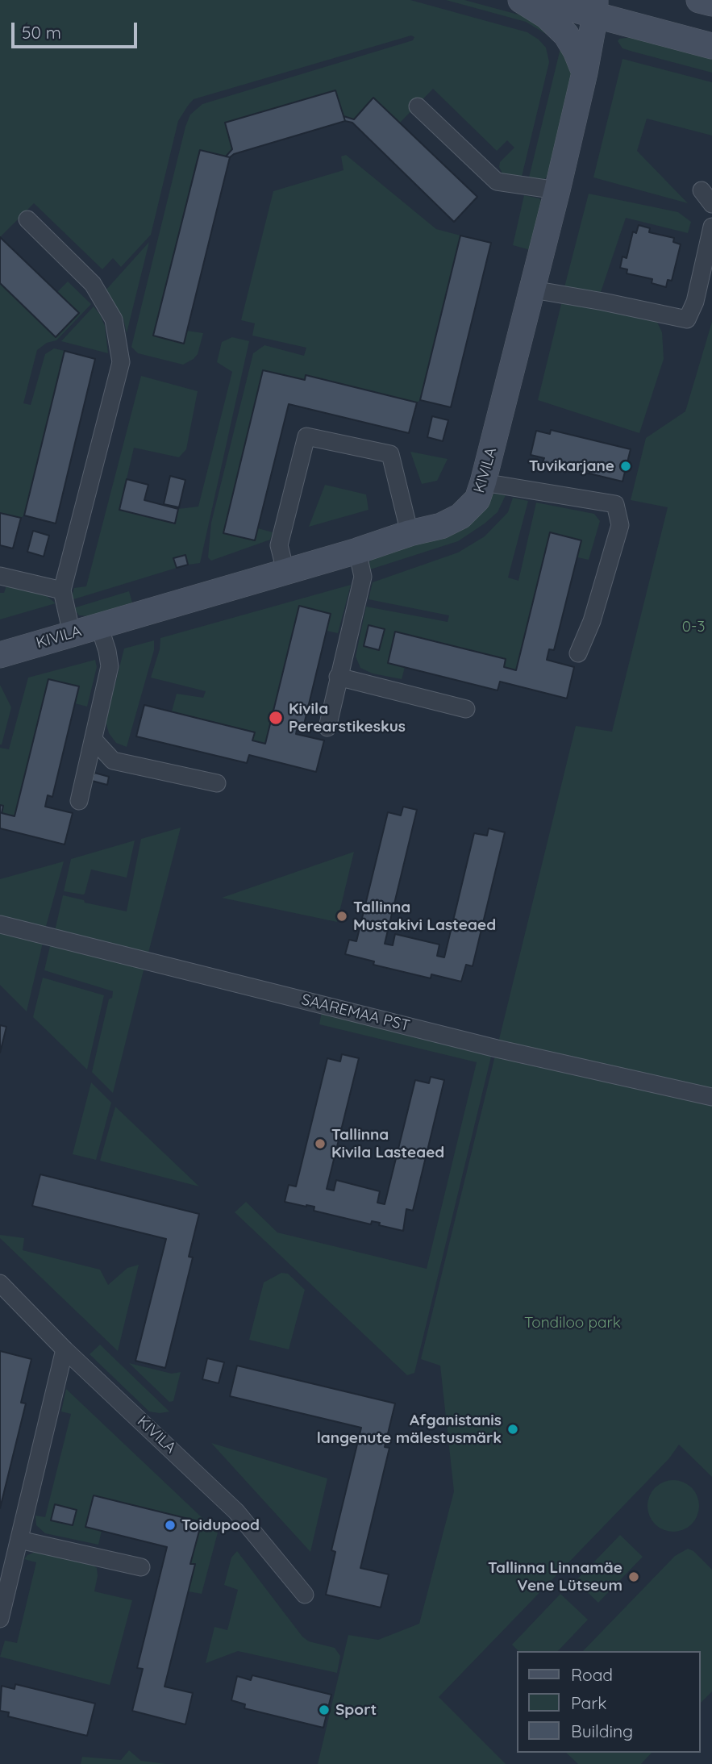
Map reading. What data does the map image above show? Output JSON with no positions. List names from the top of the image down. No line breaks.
{"streets":{"street":["KIVILA","SAAREMAA PST"]},"parks":["0-3","Tondiloo park"],"places":["Tuvikarjane","Kivila Perearstikeskus","Tallinna Mustakivi Lasteaed","Tallinna Kivila Lasteaed","Afganistanis langenute mälestusmärk","Toidupood","Tallinna Linnamäe Vene Lütseum","Sport"],"legend":["Road","Park","Building"],"scale_bar":"50 m"}
